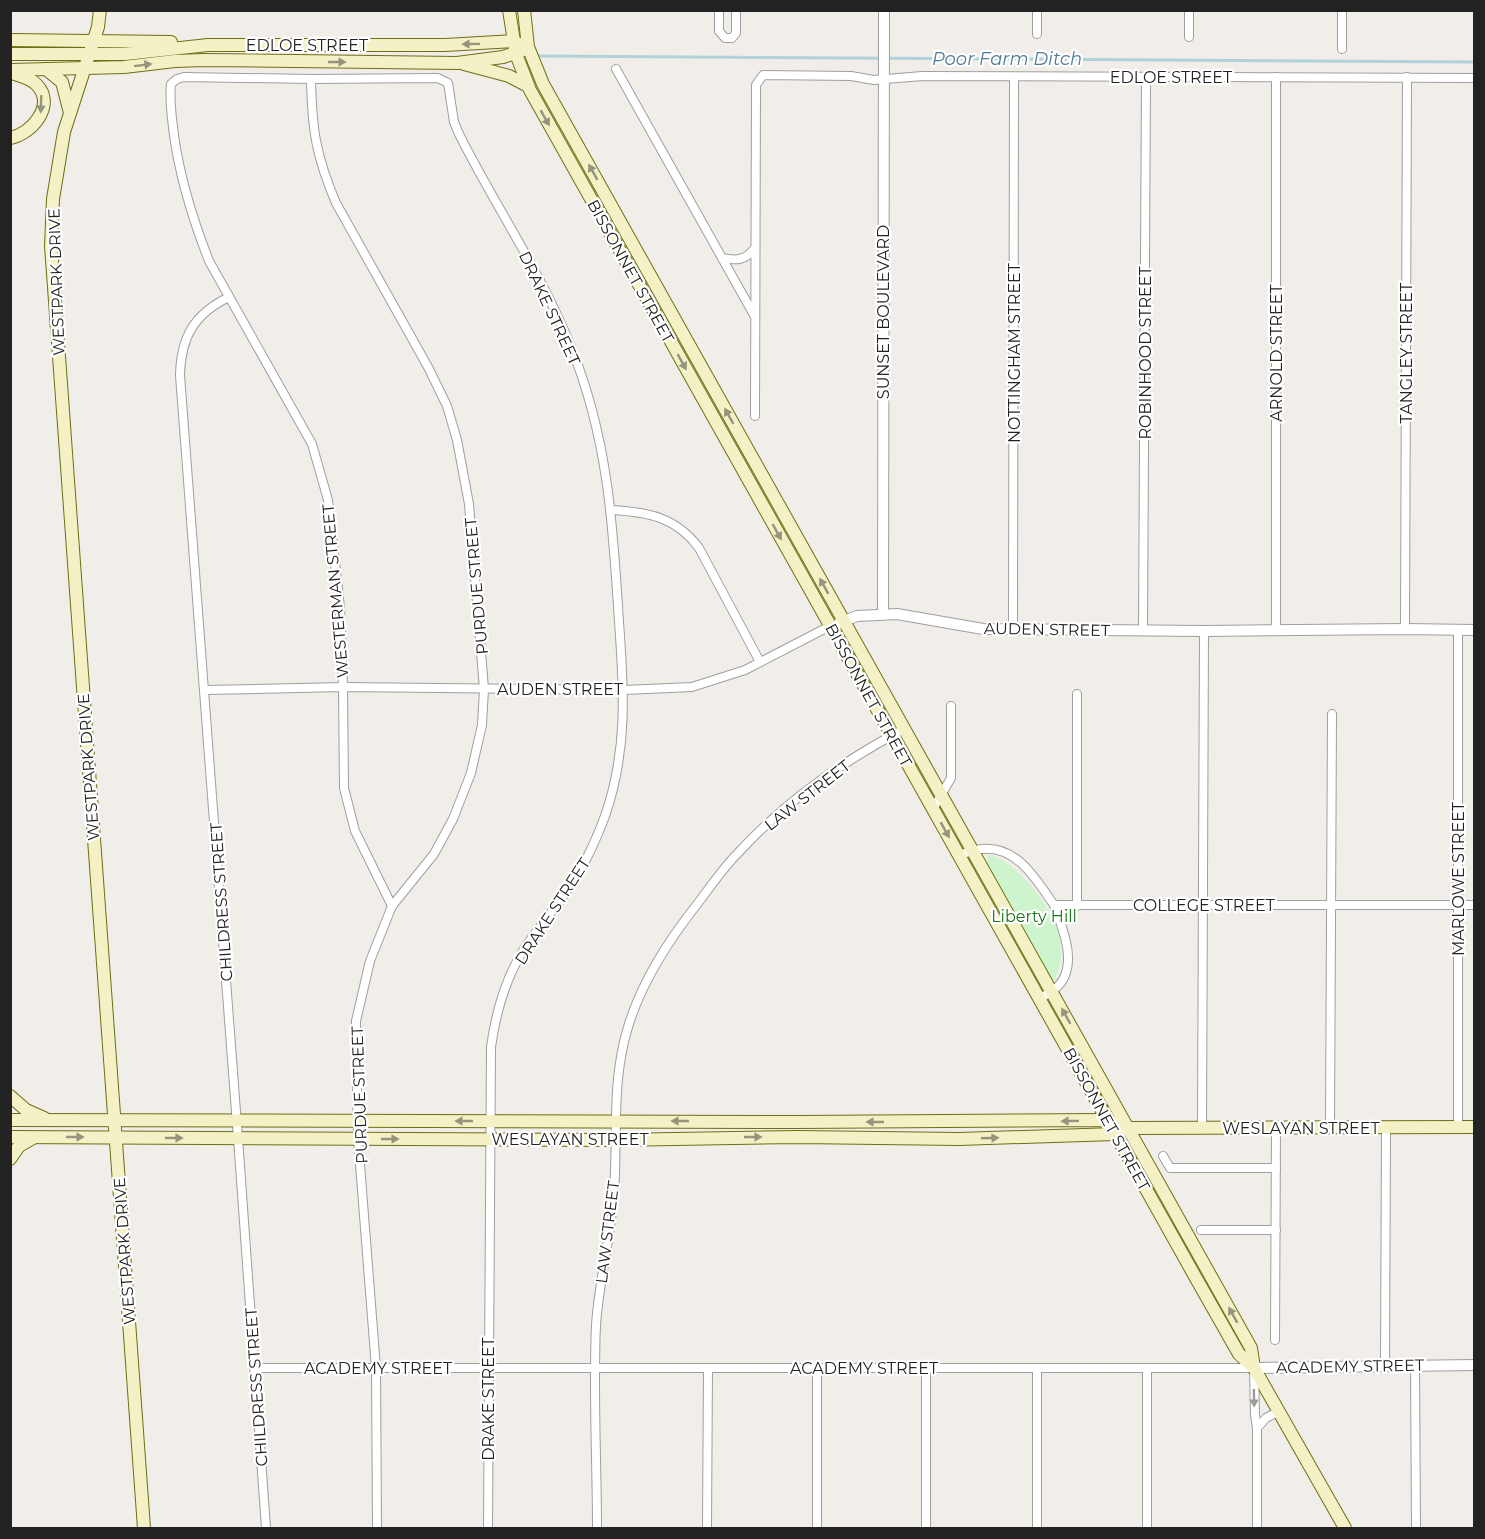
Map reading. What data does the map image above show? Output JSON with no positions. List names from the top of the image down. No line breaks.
{"streets":{"main road":["EDLOE STREET","BISSONNET STREET","WESTPARK DRIVE","WESLAYAN STREET"],"street":["DRAKE STREET","SUNSET BOULEVARD","NOTTINGHAM STREET","ROBINHOOD STREET","ARNOLD STREET","TANGLEY STREET","PURDUE STREET","WESTERMAN STREET","AUDEN STREET","LAW STREET","MARLOWE STREET","CHILDRESS STREET","COLLEGE STREET","ACADEMY STREET"]},"crossings":[["EDLOE STREET","BISSONNET STREET"],["EDLOE STREET","WESTPARK DRIVE"],["EDLOE STREET","DRAKE STREET"],["EDLOE STREET","SUNSET BOULEVARD"],["EDLOE STREET","NOTTINGHAM STREET"],["EDLOE STREET","ROBINHOOD STREET"],["EDLOE STREET","ARNOLD STREET"],["EDLOE STREET","TANGLEY STREET"],["EDLOE STREET","PURDUE STREET"],["EDLOE STREET","WESTERMAN STREET"],["BISSONNET STREET","AUDEN STREET"],["BISSONNET STREET","LAW STREET"],["BISSONNET STREET","WESLAYAN STREET"],["BISSONNET STREET","ACADEMY STREET"],["WESTPARK DRIVE","WESLAYAN STREET"],["DRAKE STREET","AUDEN STREET"],["DRAKE STREET","WESLAYAN STREET"],["DRAKE STREET","ACADEMY STREET"],["SUNSET BOULEVARD","AUDEN STREET"],["NOTTINGHAM STREET","AUDEN STREET"],["ROBINHOOD STREET","AUDEN STREET"],["ARNOLD STREET","AUDEN STREET"],["TANGLEY STREET","AUDEN STREET"],["PURDUE STREET","WESTERMAN STREET"],["PURDUE STREET","AUDEN STREET"],["PURDUE STREET","WESLAYAN STREET"],["PURDUE STREET","ACADEMY STREET"],["WESTERMAN STREET","AUDEN STREET"],["WESTERMAN STREET","CHILDRESS STREET"],["AUDEN STREET","MARLOWE STREET"],["AUDEN STREET","CHILDRESS STREET"],["LAW STREET","WESLAYAN STREET"],["LAW STREET","ACADEMY STREET"],["MARLOWE STREET","COLLEGE STREET"],["MARLOWE STREET","WESLAYAN STREET"],["CHILDRESS STREET","WESLAYAN STREET"],["CHILDRESS STREET","ACADEMY STREET"]],"water":["Poor Farm Ditch"],"parks":["Liberty Hill"]}
